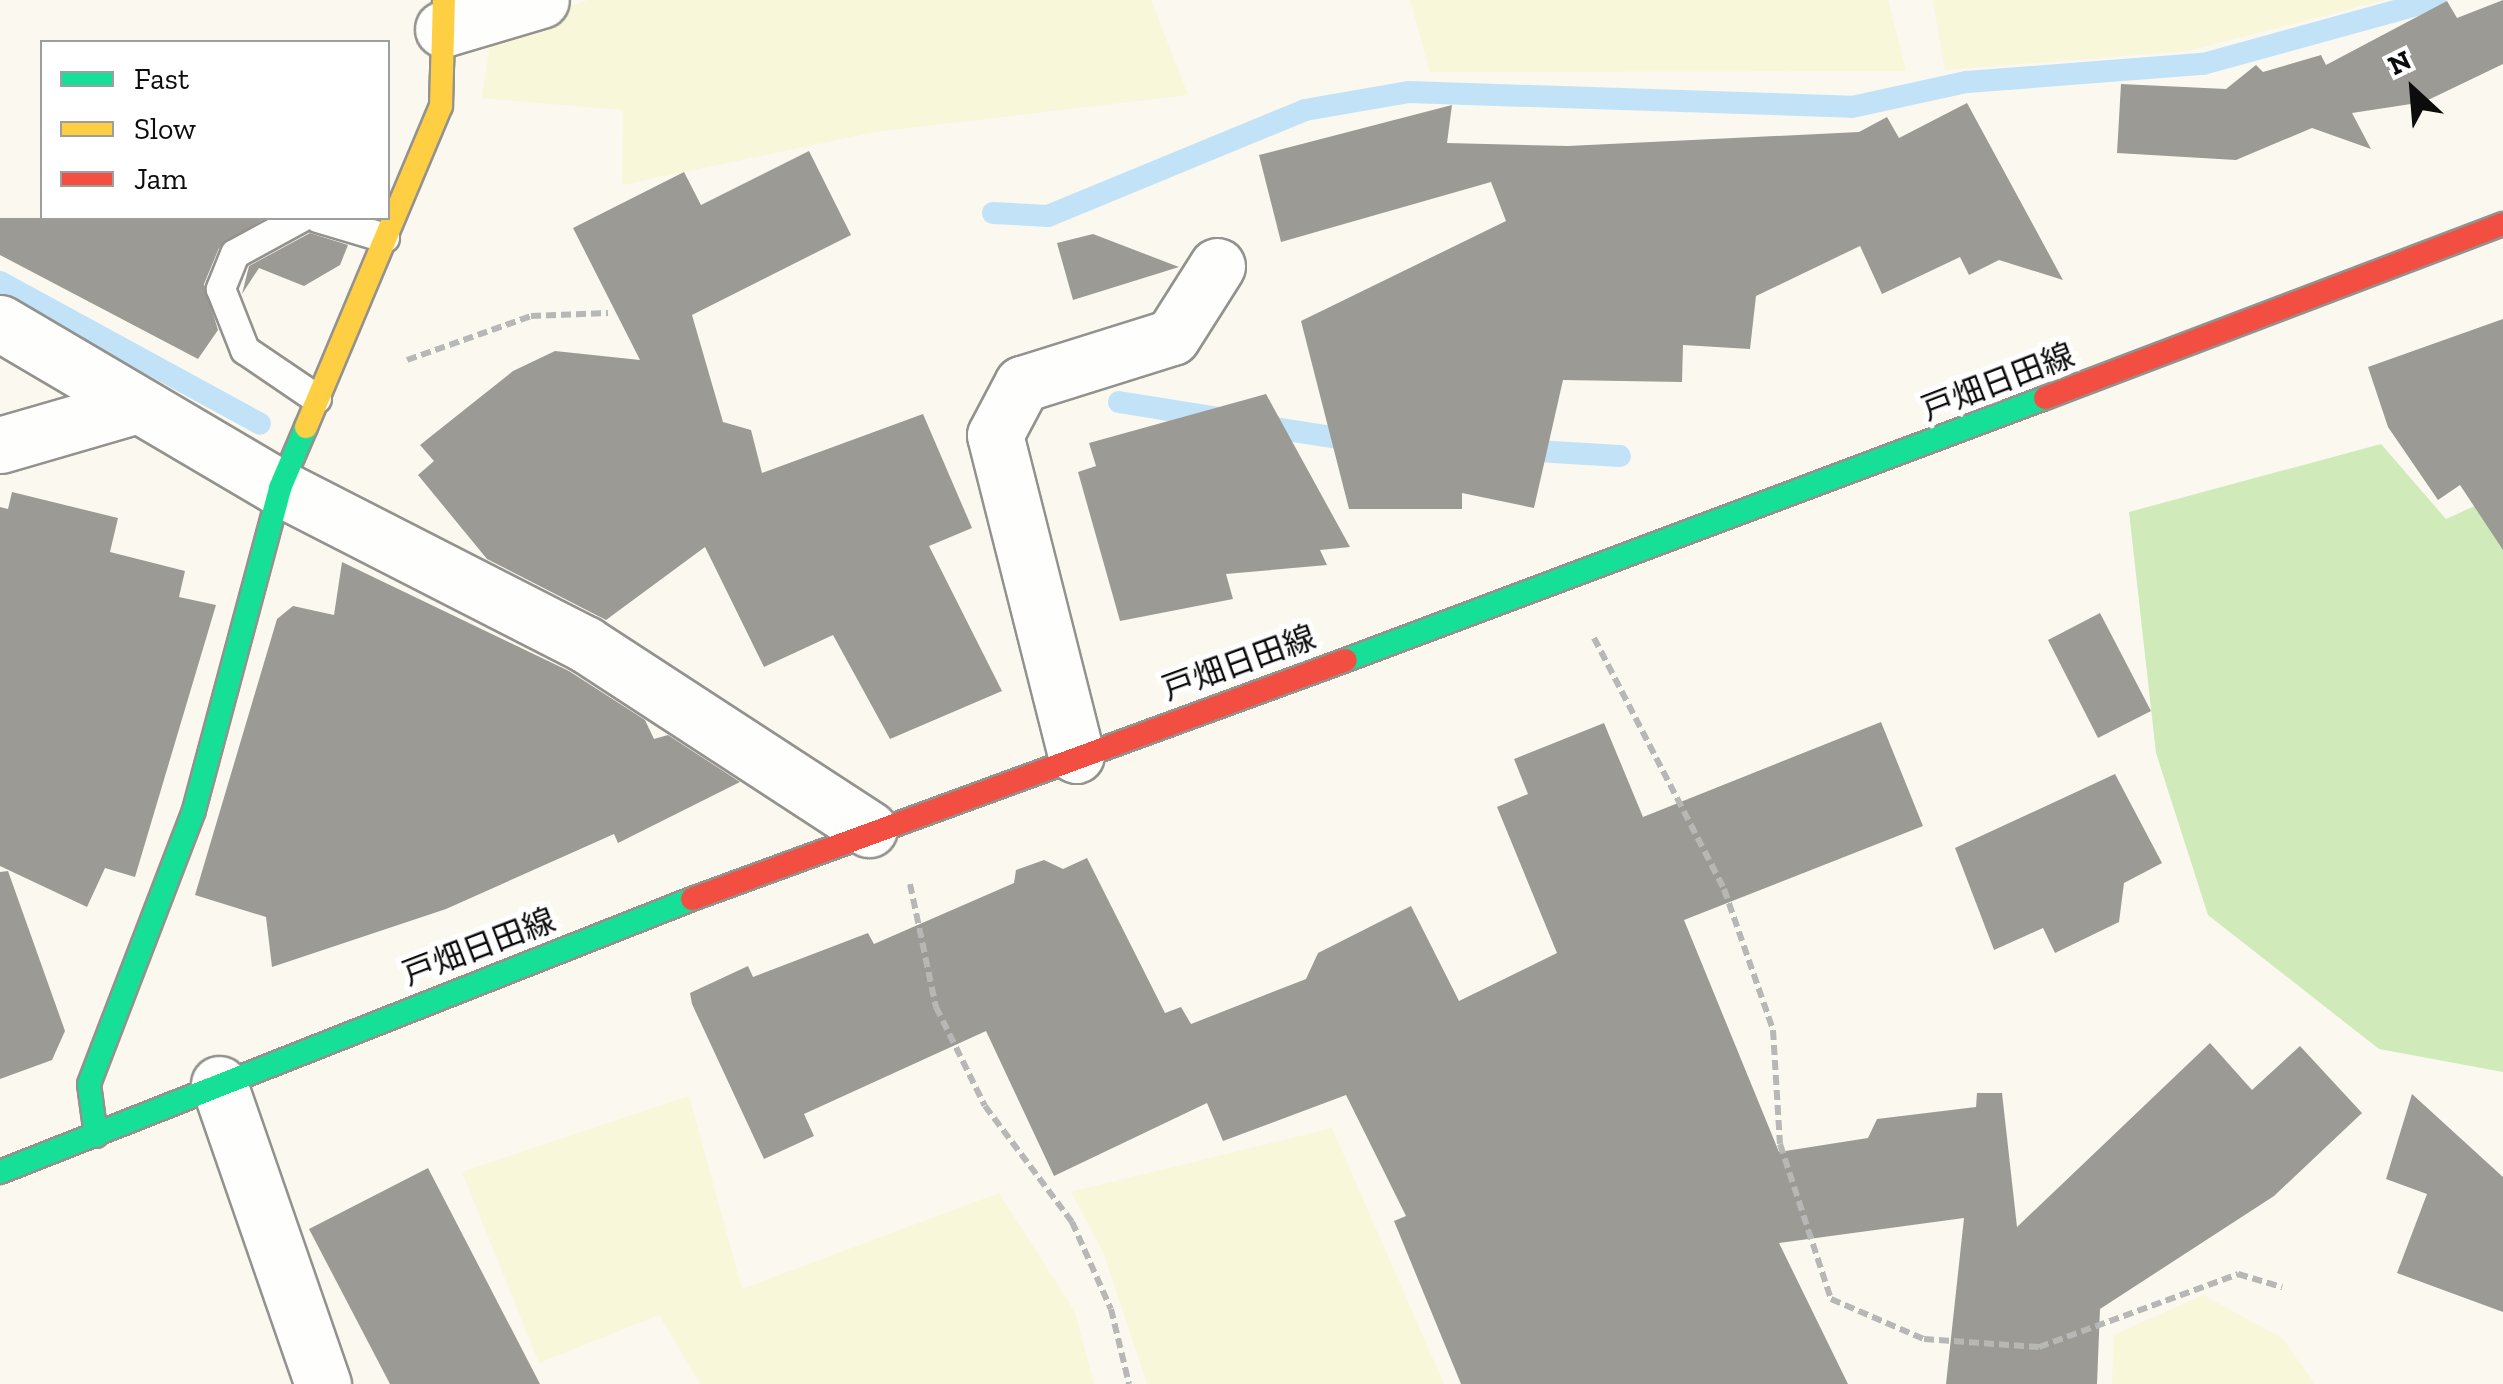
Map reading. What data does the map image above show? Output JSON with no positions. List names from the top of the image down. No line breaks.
{"streets":{"main road":["戸畑日田線"]},"legend":["Fast","Slow","Jam"],"north":"top left"}
